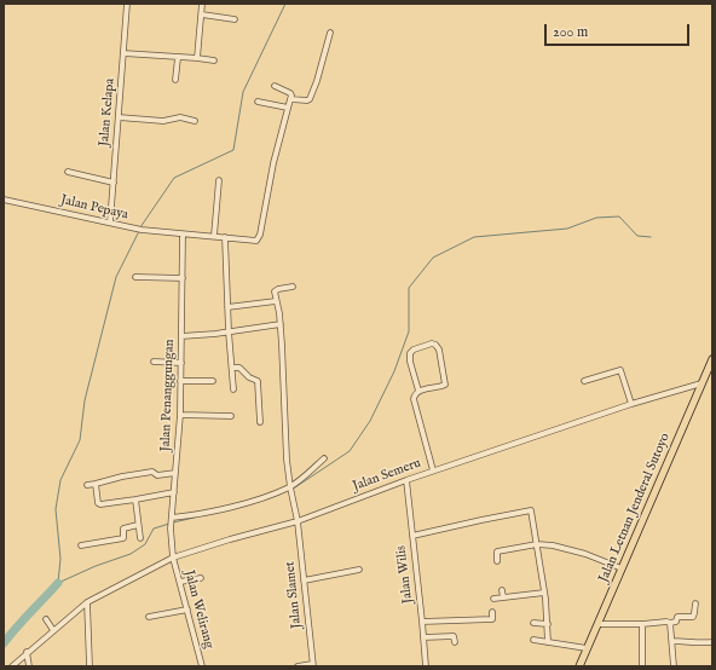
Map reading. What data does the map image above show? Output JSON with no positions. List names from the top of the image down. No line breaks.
{"streets":{"main road":["Jalan Letnan Jenderal Sutoyo"],"street":["Jalan Kelapa","Jalan Pepaya","Jalan Penanggungan","Jalan Semeru","Jalan Wilis","Jalan Slamet","Jalan Welirang"]},"crossings":[["Jalan Kelapa","Jalan Pepaya"],["Jalan Pepaya","Jalan Penanggungan"],["Jalan Penanggungan","Jalan Semeru"],["Jalan Penanggungan","Jalan Welirang"],["Jalan Semeru","Jalan Letnan Jenderal Sutoyo"],["Jalan Semeru","Jalan Wilis"],["Jalan Semeru","Jalan Slamet"],["Jalan Semeru","Jalan Welirang"]],"scale_bar":"200 m"}
